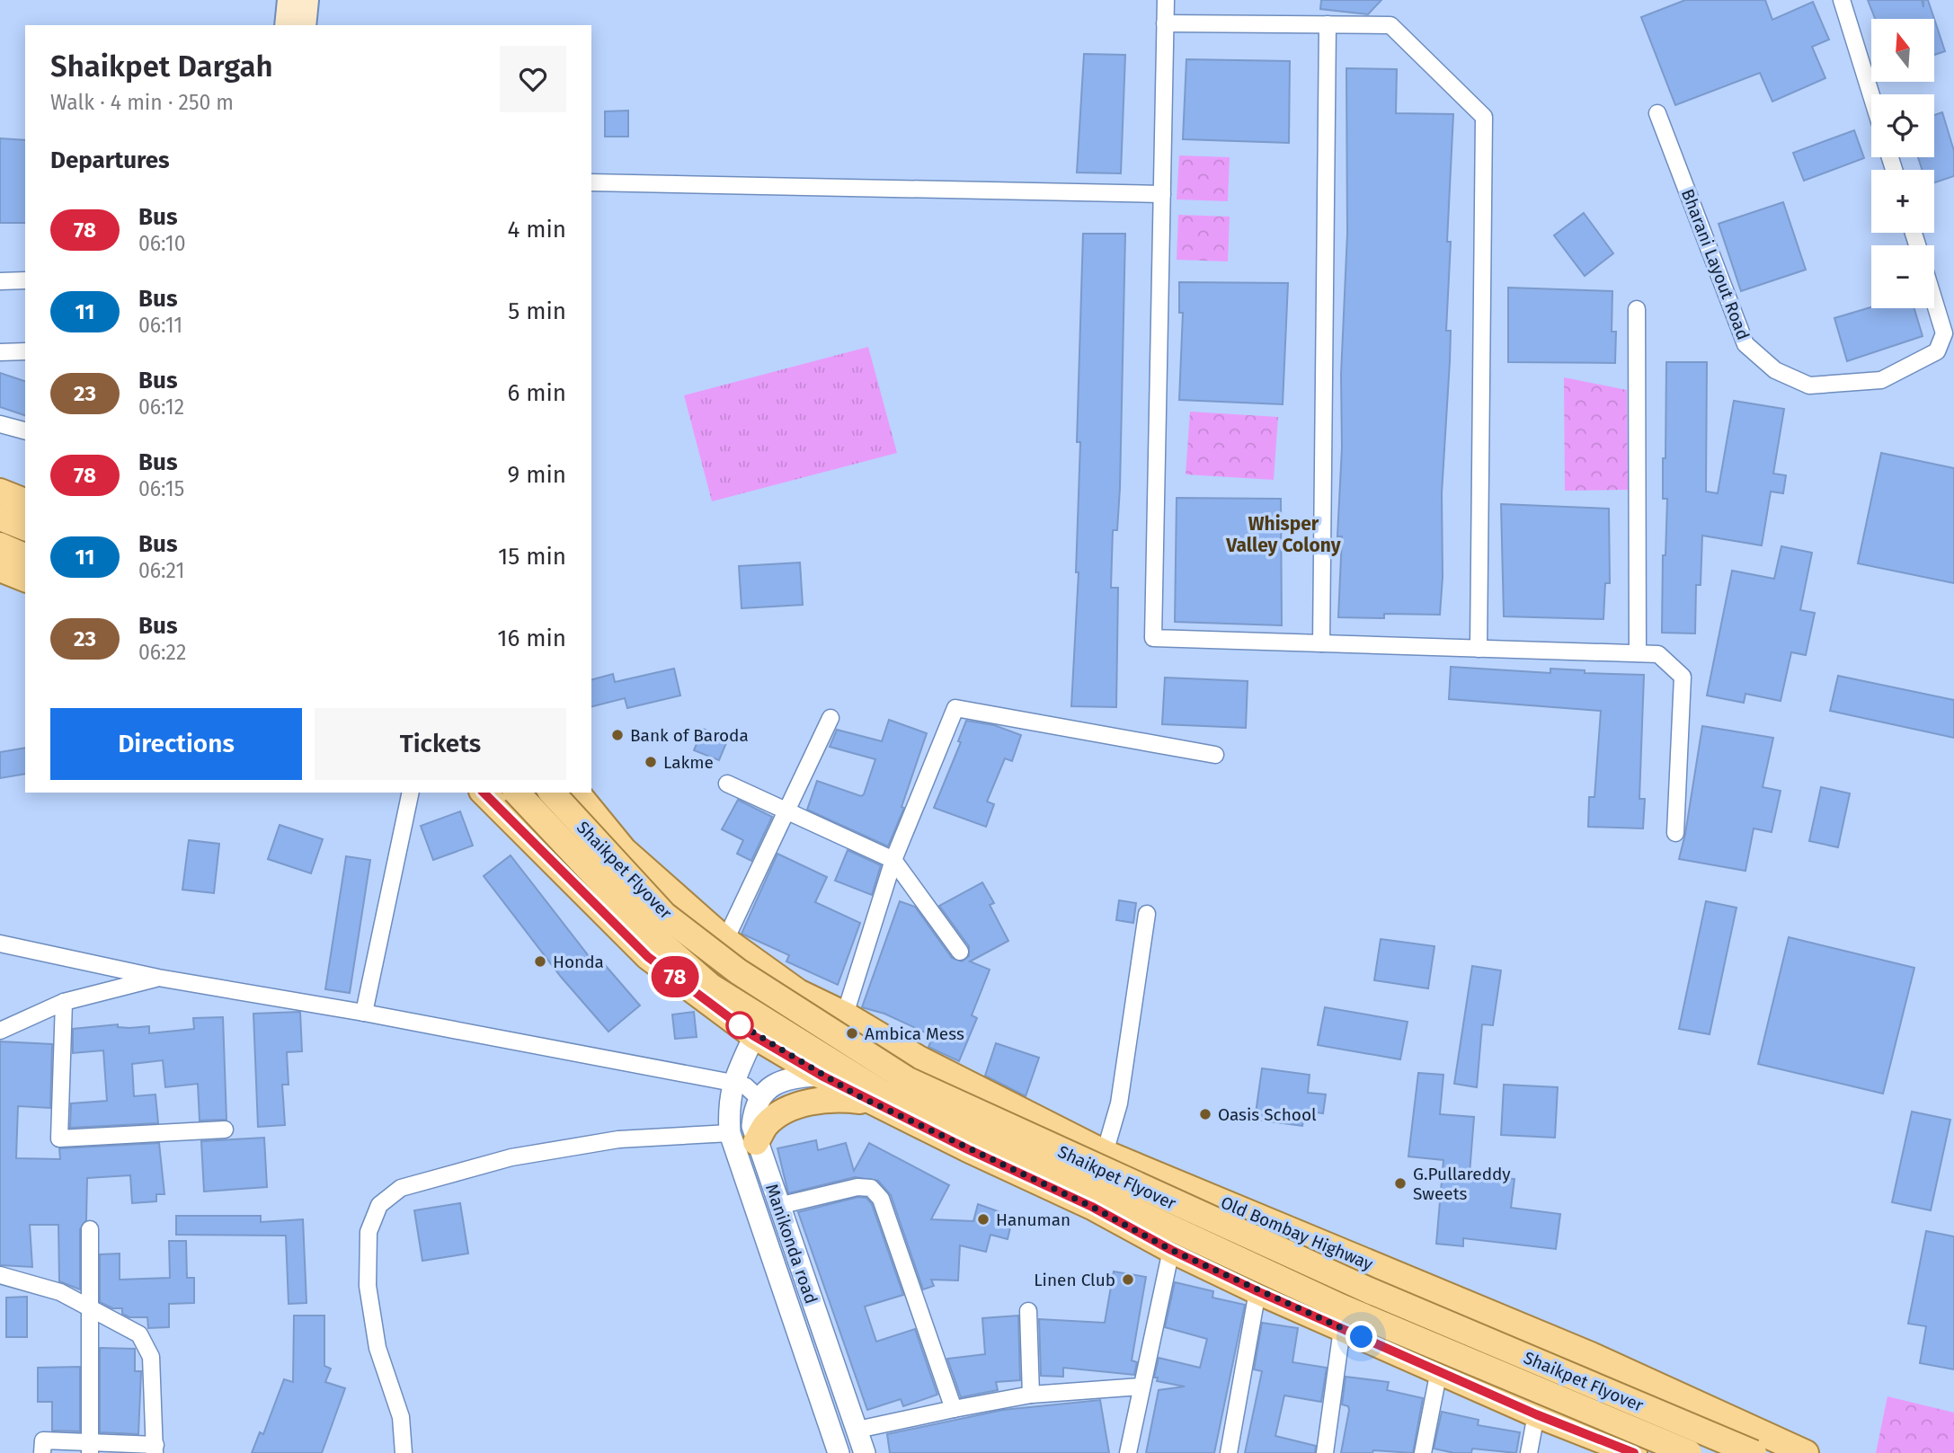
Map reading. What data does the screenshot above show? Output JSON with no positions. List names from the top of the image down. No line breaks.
{"streets":{"main road":["Shaikpet Flyover","Old Bombay Highway"],"street":["Bharani Layout Road","Manikonda road"]},"districts":["Whisper Valley Colony"],"places":["Bank of Baroda","Lakme","Honda","Ambica Mess","Oasis School","G.Pullareddy Sweets","Hanuman","Linen Club"],"lines":["bus line 78"],"north":"top","page":{"on_map":"78","map_buttons":["+","−"],"heading":[["Shaikpet Dargah","Walk · 4 min · 250 m"],"Departures"],"list":[{"mark":"78","name":"Bus","note":"06:10","value":"4 min"},{"mark":"11","name":"Bus","note":"06:11","value":"5 min"},{"mark":"23","name":"Bus","note":"06:12","value":"6 min"},{"mark":"78","name":"Bus","note":"06:15","value":"9 min"},{"mark":"11","name":"Bus","note":"06:21","value":"15 min"},{"mark":"23","name":"Bus","note":"06:22","value":"16 min"}],"buttons":["Directions","Tickets"]}}
